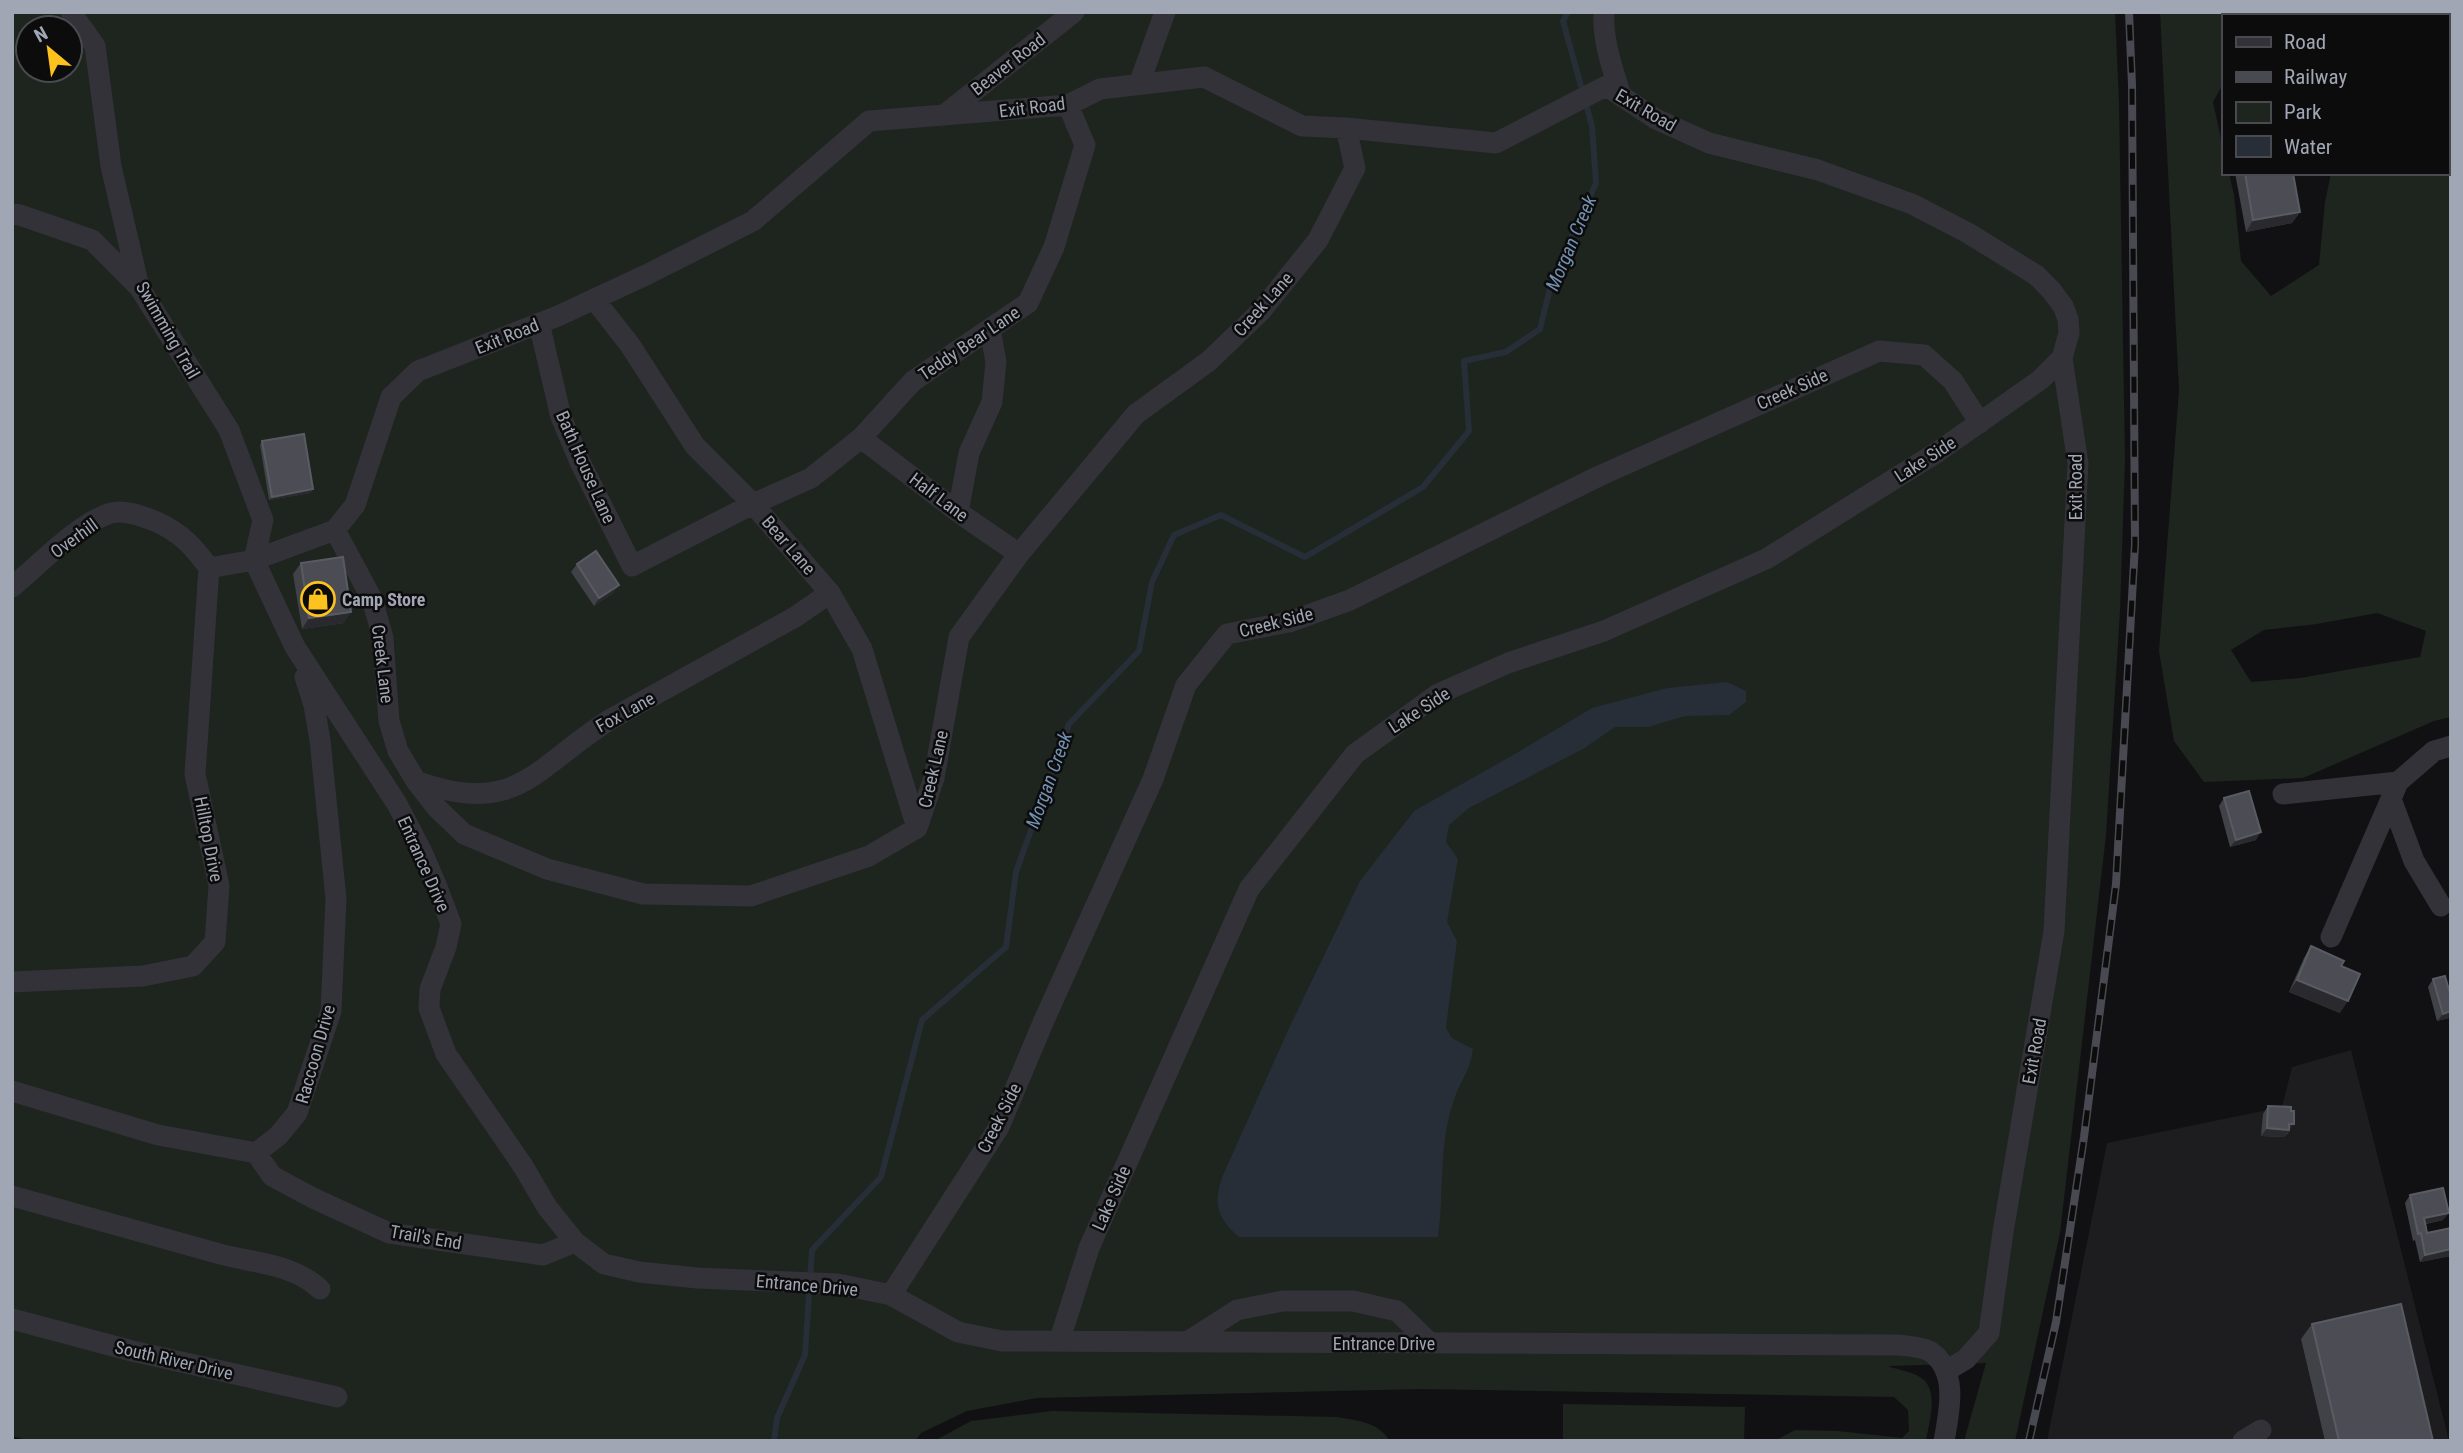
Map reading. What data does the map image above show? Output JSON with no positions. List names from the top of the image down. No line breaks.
{"streets":{"street":["Beaver Road","Exit Road","Creek Lane","Swimming Trail","Teddy Bear Lane","Creek Side","Lake Side","Bath House Lane","Half Lane","Overhill","Bear Lane","Fox Lane","Hilltop Drive","Entrance Drive","Raccoon Drive","Trail's End","South River Drive"]},"crossings":[["Beaver Road","Exit Road"],["Exit Road","Creek Lane"],["Exit Road","Teddy Bear Lane"],["Exit Road","Lake Side"],["Exit Road","Bath House Lane"],["Exit Road","Bear Lane"],["Exit Road","Entrance Drive"],["Creek Lane","Half Lane"],["Creek Lane","Bear Lane"],["Creek Lane","Fox Lane"],["Swimming Trail","Entrance Drive"],["Teddy Bear Lane","Bath House Lane"],["Teddy Bear Lane","Half Lane"],["Teddy Bear Lane","Bear Lane"],["Creek Side","Lake Side"],["Creek Side","Entrance Drive"],["Lake Side","Entrance Drive"],["Overhill","Hilltop Drive"],["Bear Lane","Fox Lane"],["Entrance Drive","Raccoon Drive"],["Entrance Drive","Trail's End"],["Raccoon Drive","Trail's End"]],"water":["Morgan Creek"],"places":{"shop":["Camp Store"]},"legend":["Road","Railway","Park","Water"],"north":"top left"}
